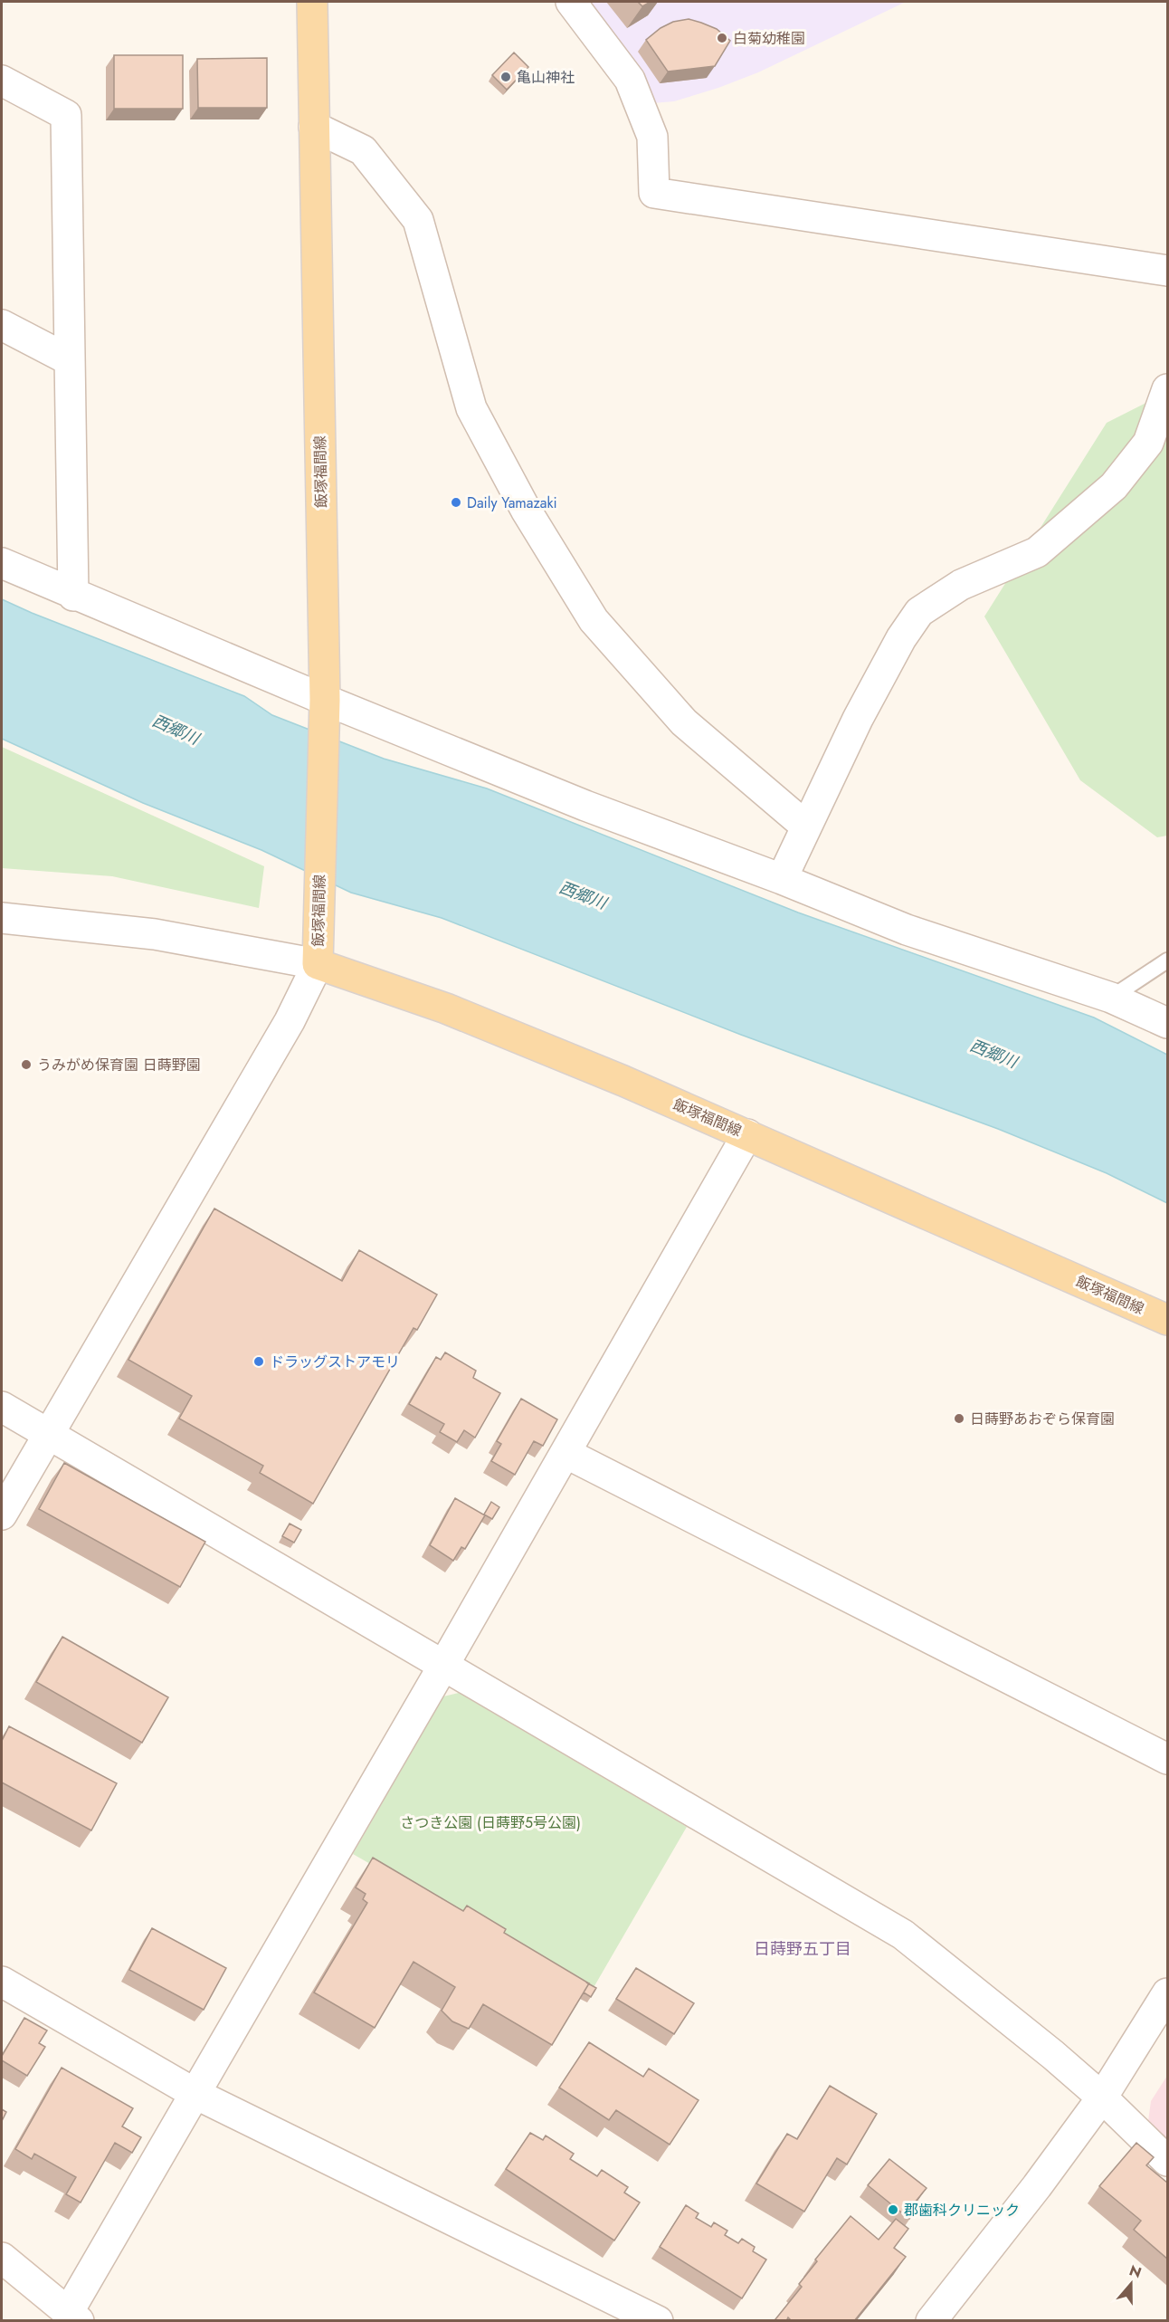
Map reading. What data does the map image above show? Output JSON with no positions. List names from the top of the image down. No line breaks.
{"streets":{"main road":["飯塚福間線"]},"districts":["日蒔野五丁目"],"water":["西郷川"],"parks":["さつき公園 (日蒔野5号公園)"],"places":["白菊幼稚園","亀山神社","Daily Yamazaki","うみがめ保育園 日蒔野園","ドラッグストアモリ","日蒔野あおぞら保育園","郡歯科クリニック"],"north":"top"}
